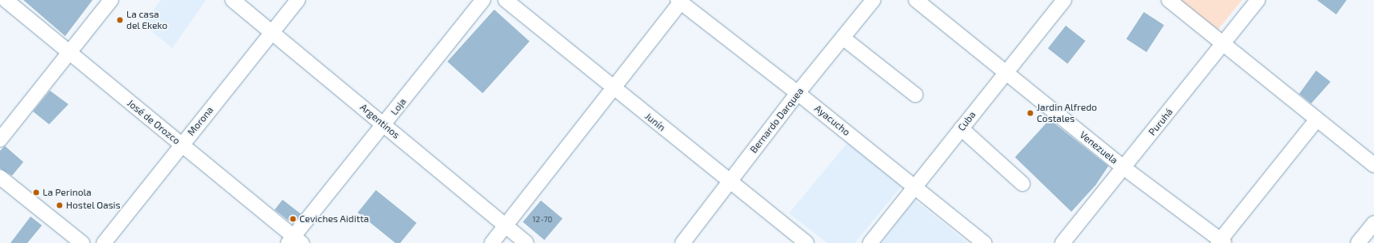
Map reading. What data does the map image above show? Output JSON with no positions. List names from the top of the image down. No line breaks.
{"streets":{"street":["Loja","Bernardo Darquea","Ayacucho","Morona","Argentinos","Cuba","José de Orozco","Junín","Puruhá","Venezuela"]},"crossings":[["Loja","Argentinos"],["Loja","José de Orozco"],["Bernardo Darquea","Ayacucho"],["Bernardo Darquea","Junín"],["Ayacucho","Cuba"],["Morona","Argentinos"],["Morona","José de Orozco"],["Cuba","Venezuela"],["Puruhá","Venezuela"]],"places":["La casa del Ekeko","Jardin Alfredo Costales","La Perinola","Hostel Oasis","Ceviches Aiditta"],"house_numbers":["12-70"]}
